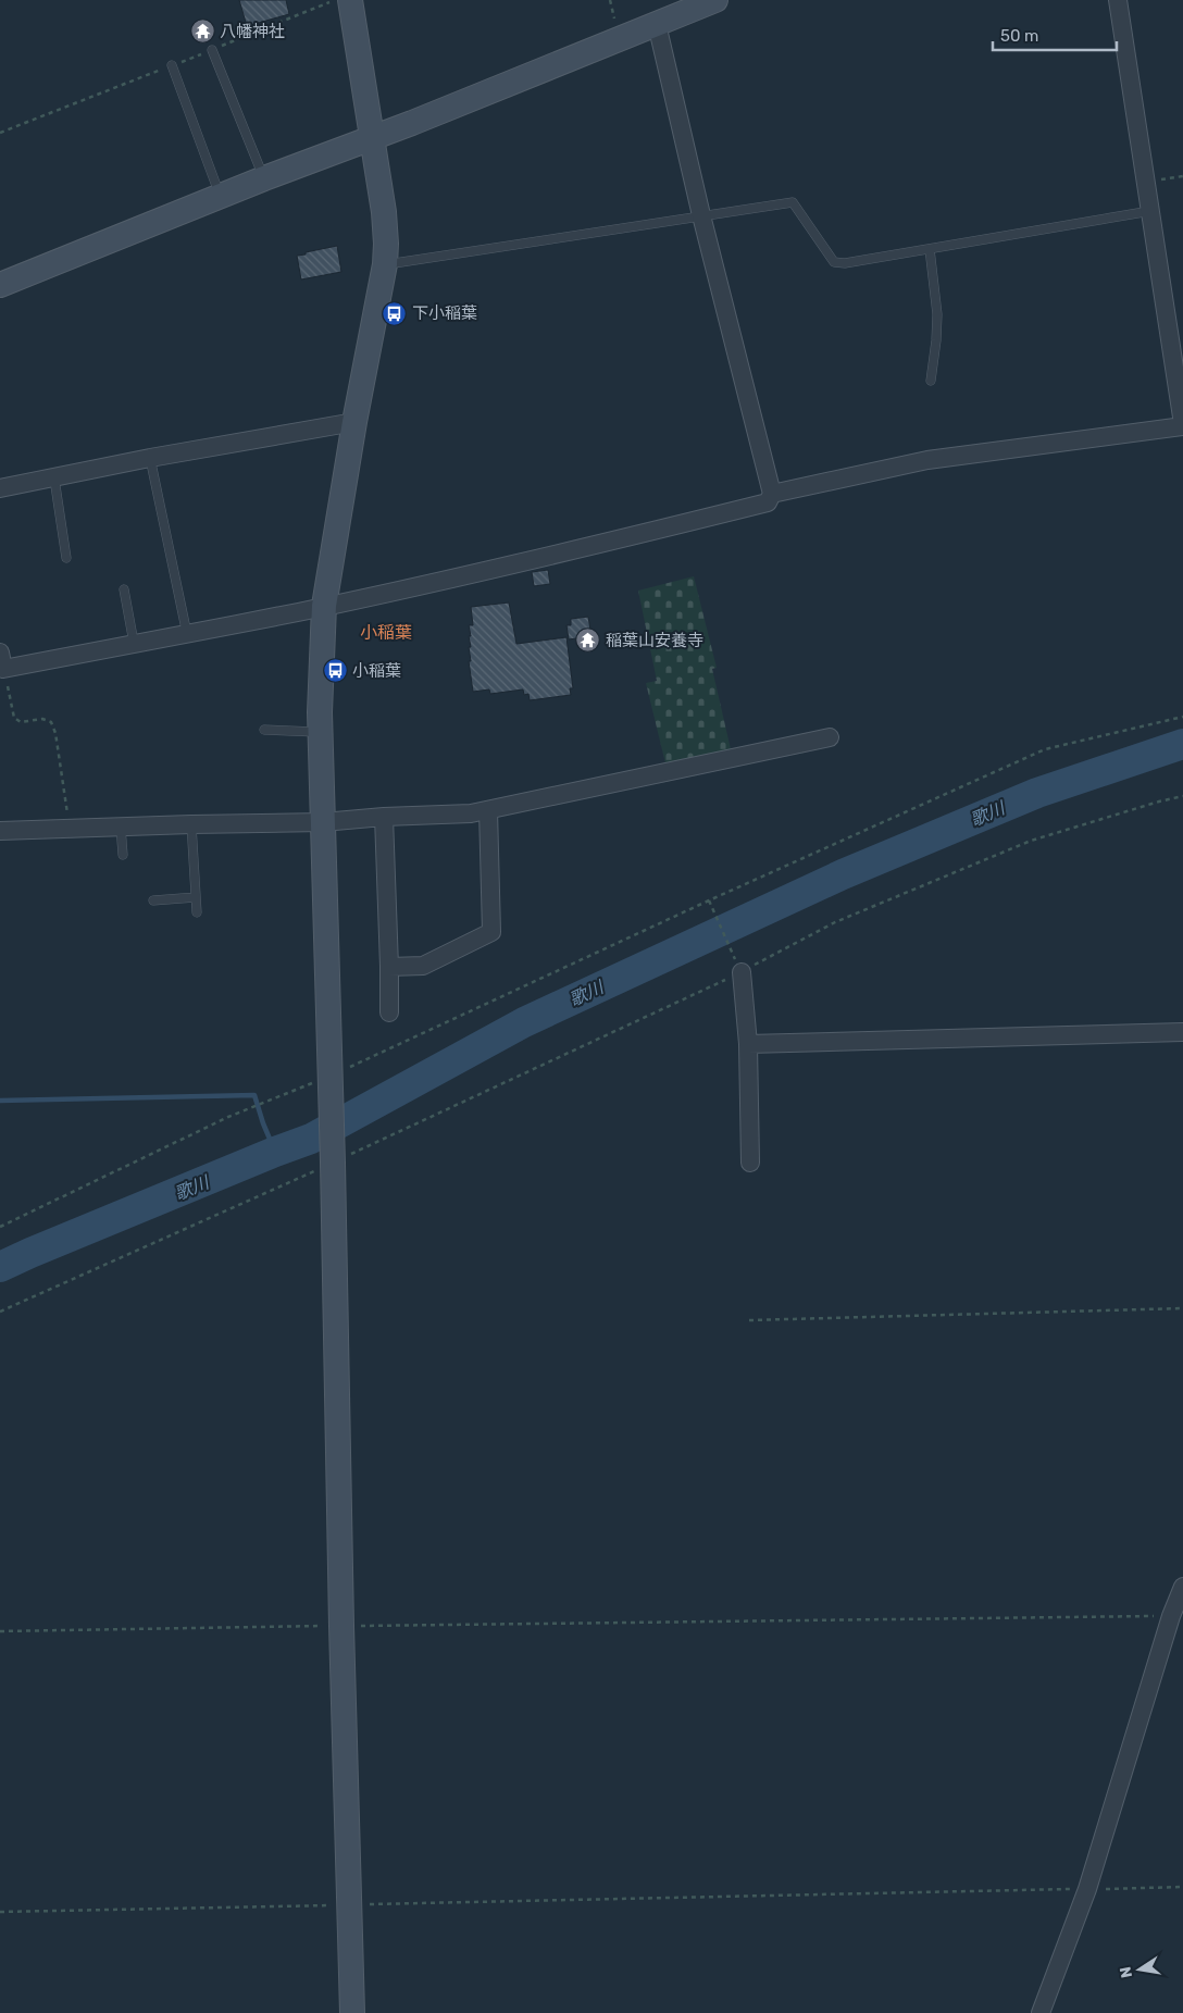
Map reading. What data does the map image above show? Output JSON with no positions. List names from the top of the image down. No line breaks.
{"districts":["小稲葉"],"water":["歌川"],"places":{"temple":["八幡神社","稲葉山安養寺"],"bus stop":["下小稲葉","小稲葉"]},"scale_bar":"50 m","north":"left"}
